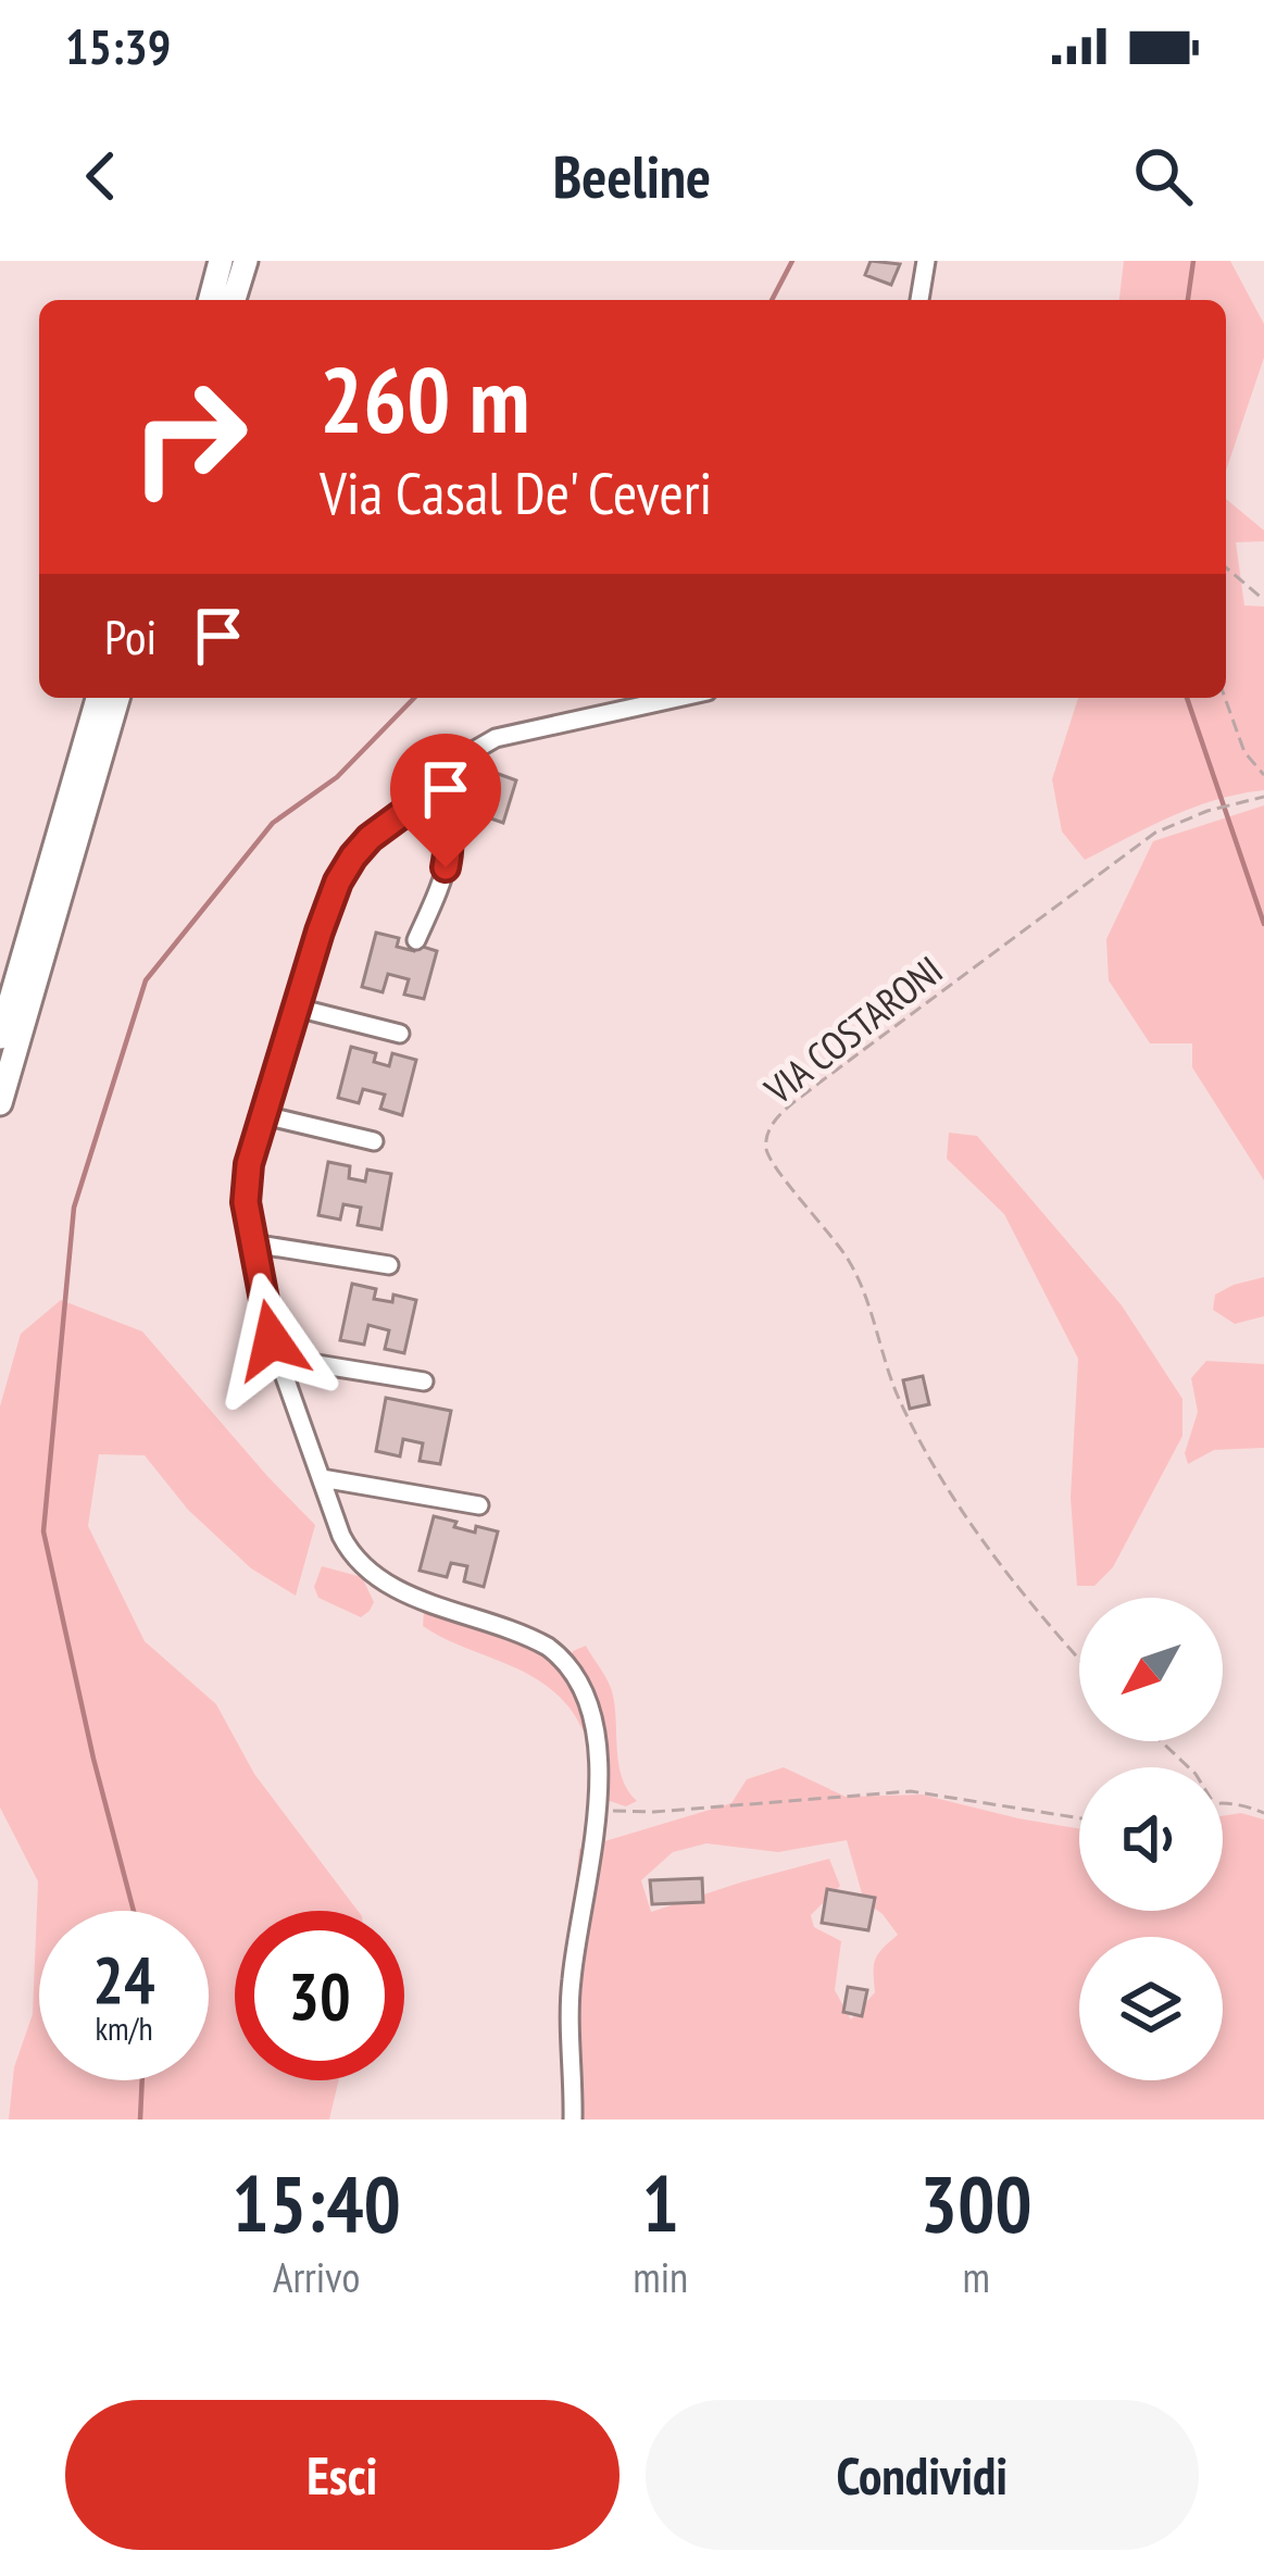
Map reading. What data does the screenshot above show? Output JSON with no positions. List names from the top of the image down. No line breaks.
{"streets":{"path":["VIA COSTARONI"]},"north":"bottom left","page":{"status":"15:39","header":"Beeline","turn":["260 m","Via Casal De' Ceveri"],"then":"Poi","speed":"24 km/h","limit":"30","eta":["15:40","Arrivo","1","min","300","m"],"buttons":["Esci","Condividi"]}}
